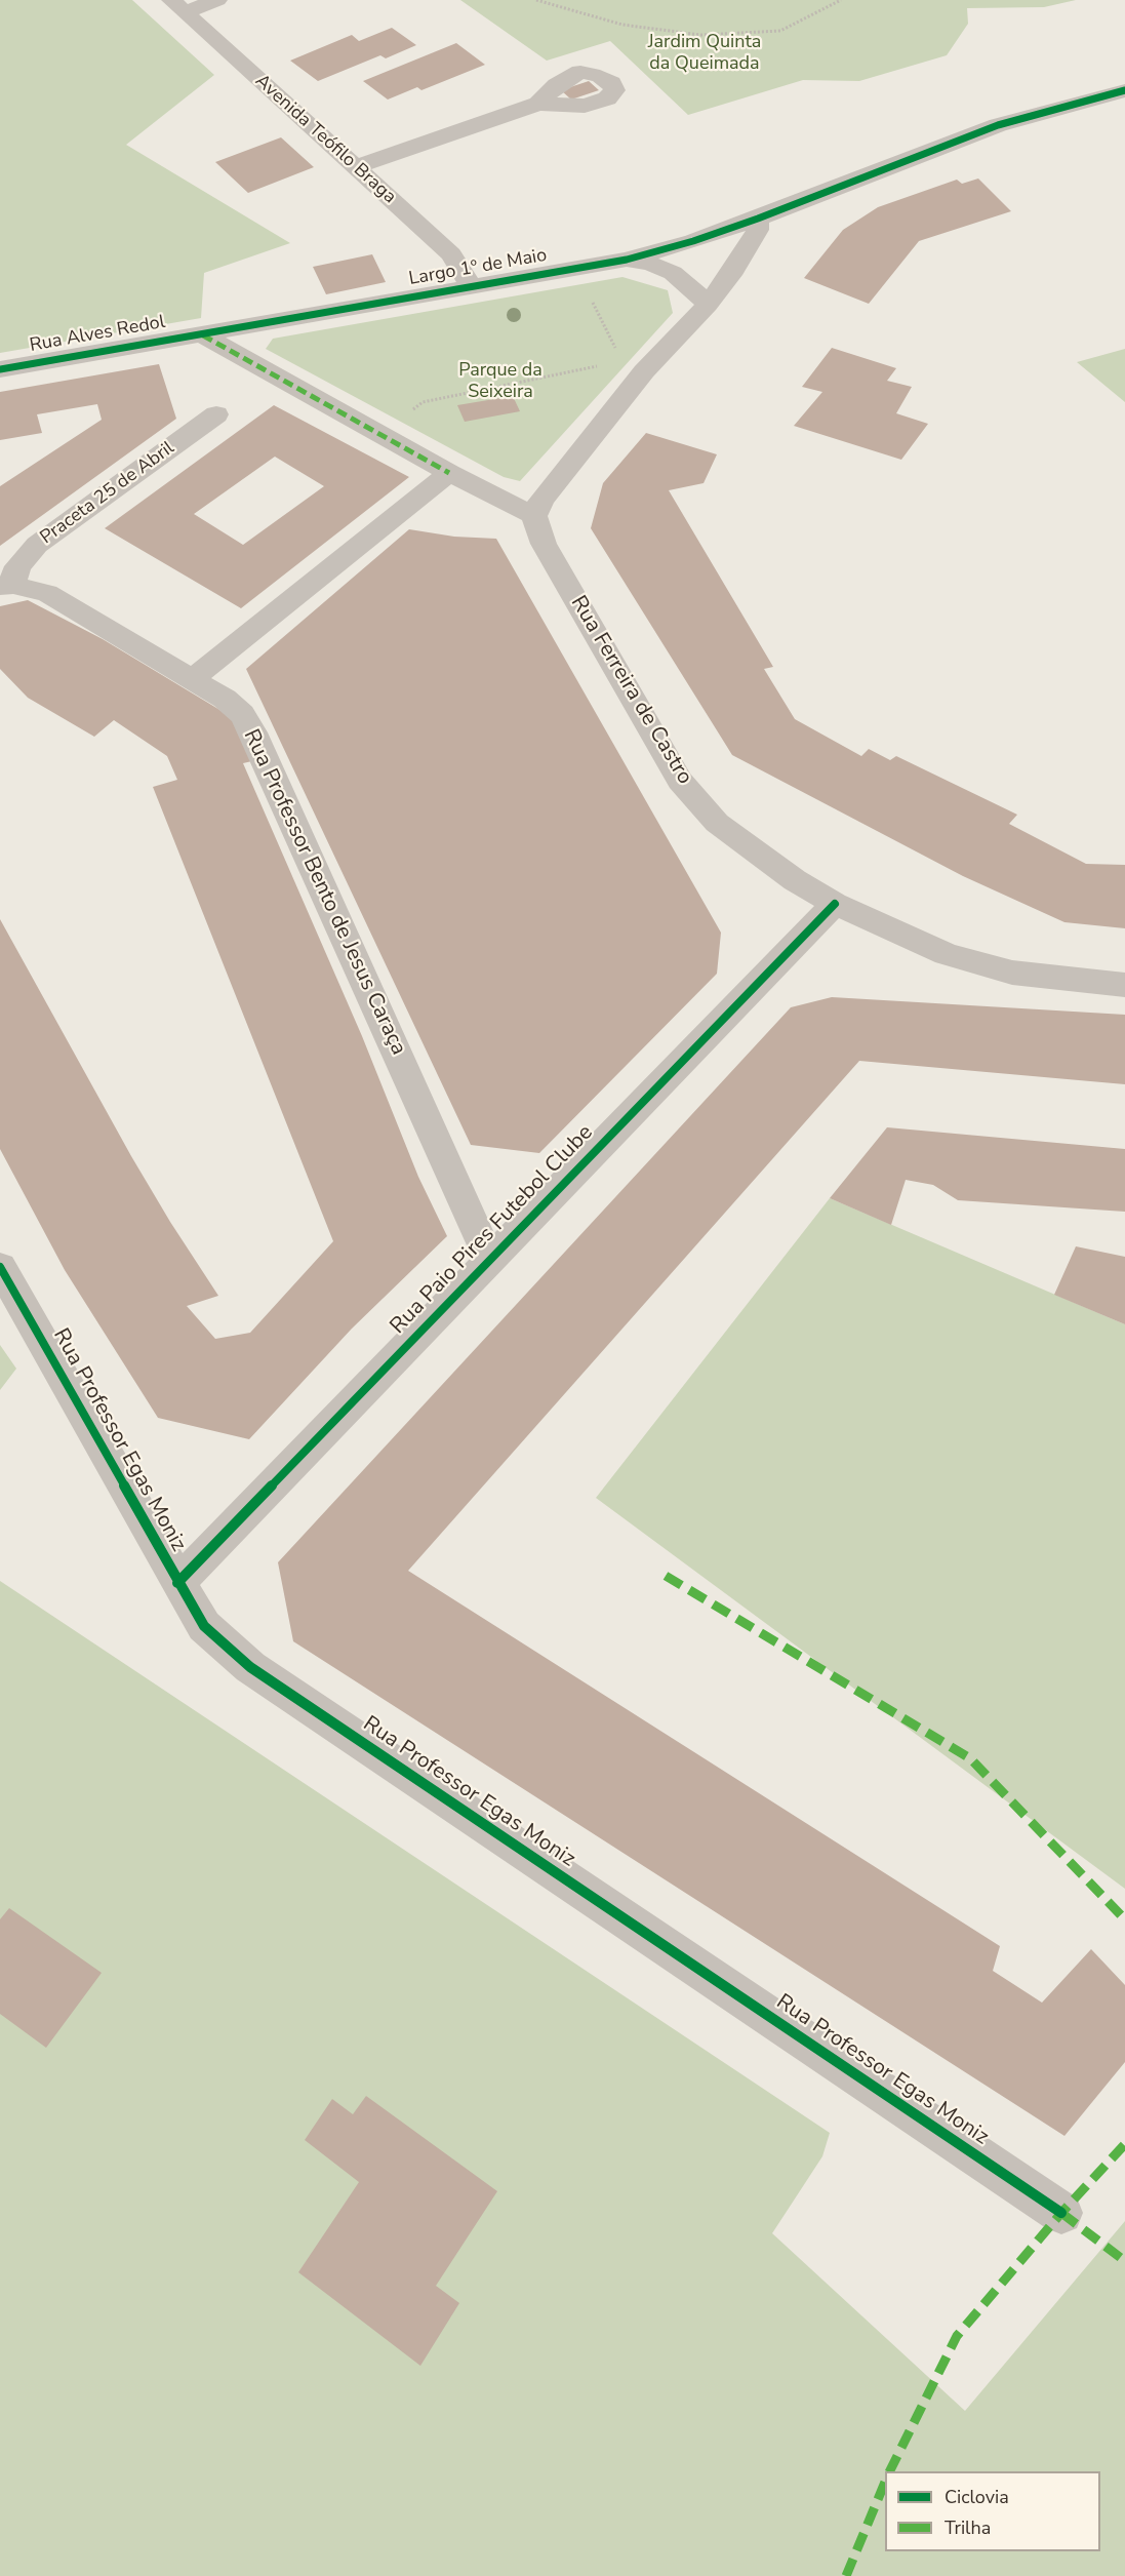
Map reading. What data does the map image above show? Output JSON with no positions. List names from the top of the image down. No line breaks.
{"streets":{"street":["Avenida Teófilo Braga","Largo 1º de Maio","Rua Alves Redol","Praceta 25 de Abril","Rua Ferreira de Castro","Rua Professor Bento de Jesus Caraça","Rua Paio Pires Futebol Clube","Rua Professor Egas Moniz"]},"crossings":[["Avenida Teófilo Braga","Largo 1º de Maio"],["Largo 1º de Maio","Rua Alves Redol"],["Praceta 25 de Abril","Rua Professor Bento de Jesus Caraça"],["Rua Ferreira de Castro","Rua Paio Pires Futebol Clube"],["Rua Professor Bento de Jesus Caraça","Rua Paio Pires Futebol Clube"],["Rua Paio Pires Futebol Clube","Rua Professor Egas Moniz"]],"parks":["Jardim Quinta da Queimada","Parque da Seixeira"],"legend":["Ciclovia","Trilha"]}
